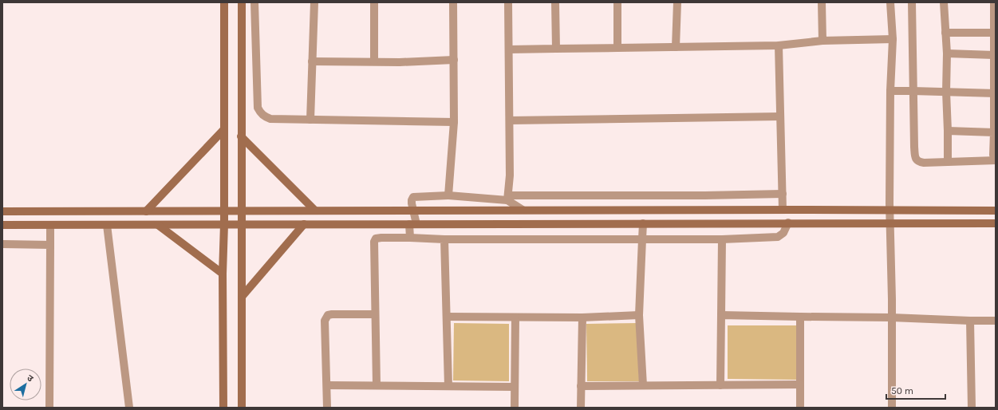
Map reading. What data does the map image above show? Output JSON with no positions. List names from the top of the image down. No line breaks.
{"scale_bar":"50 m","north":"top right"}
